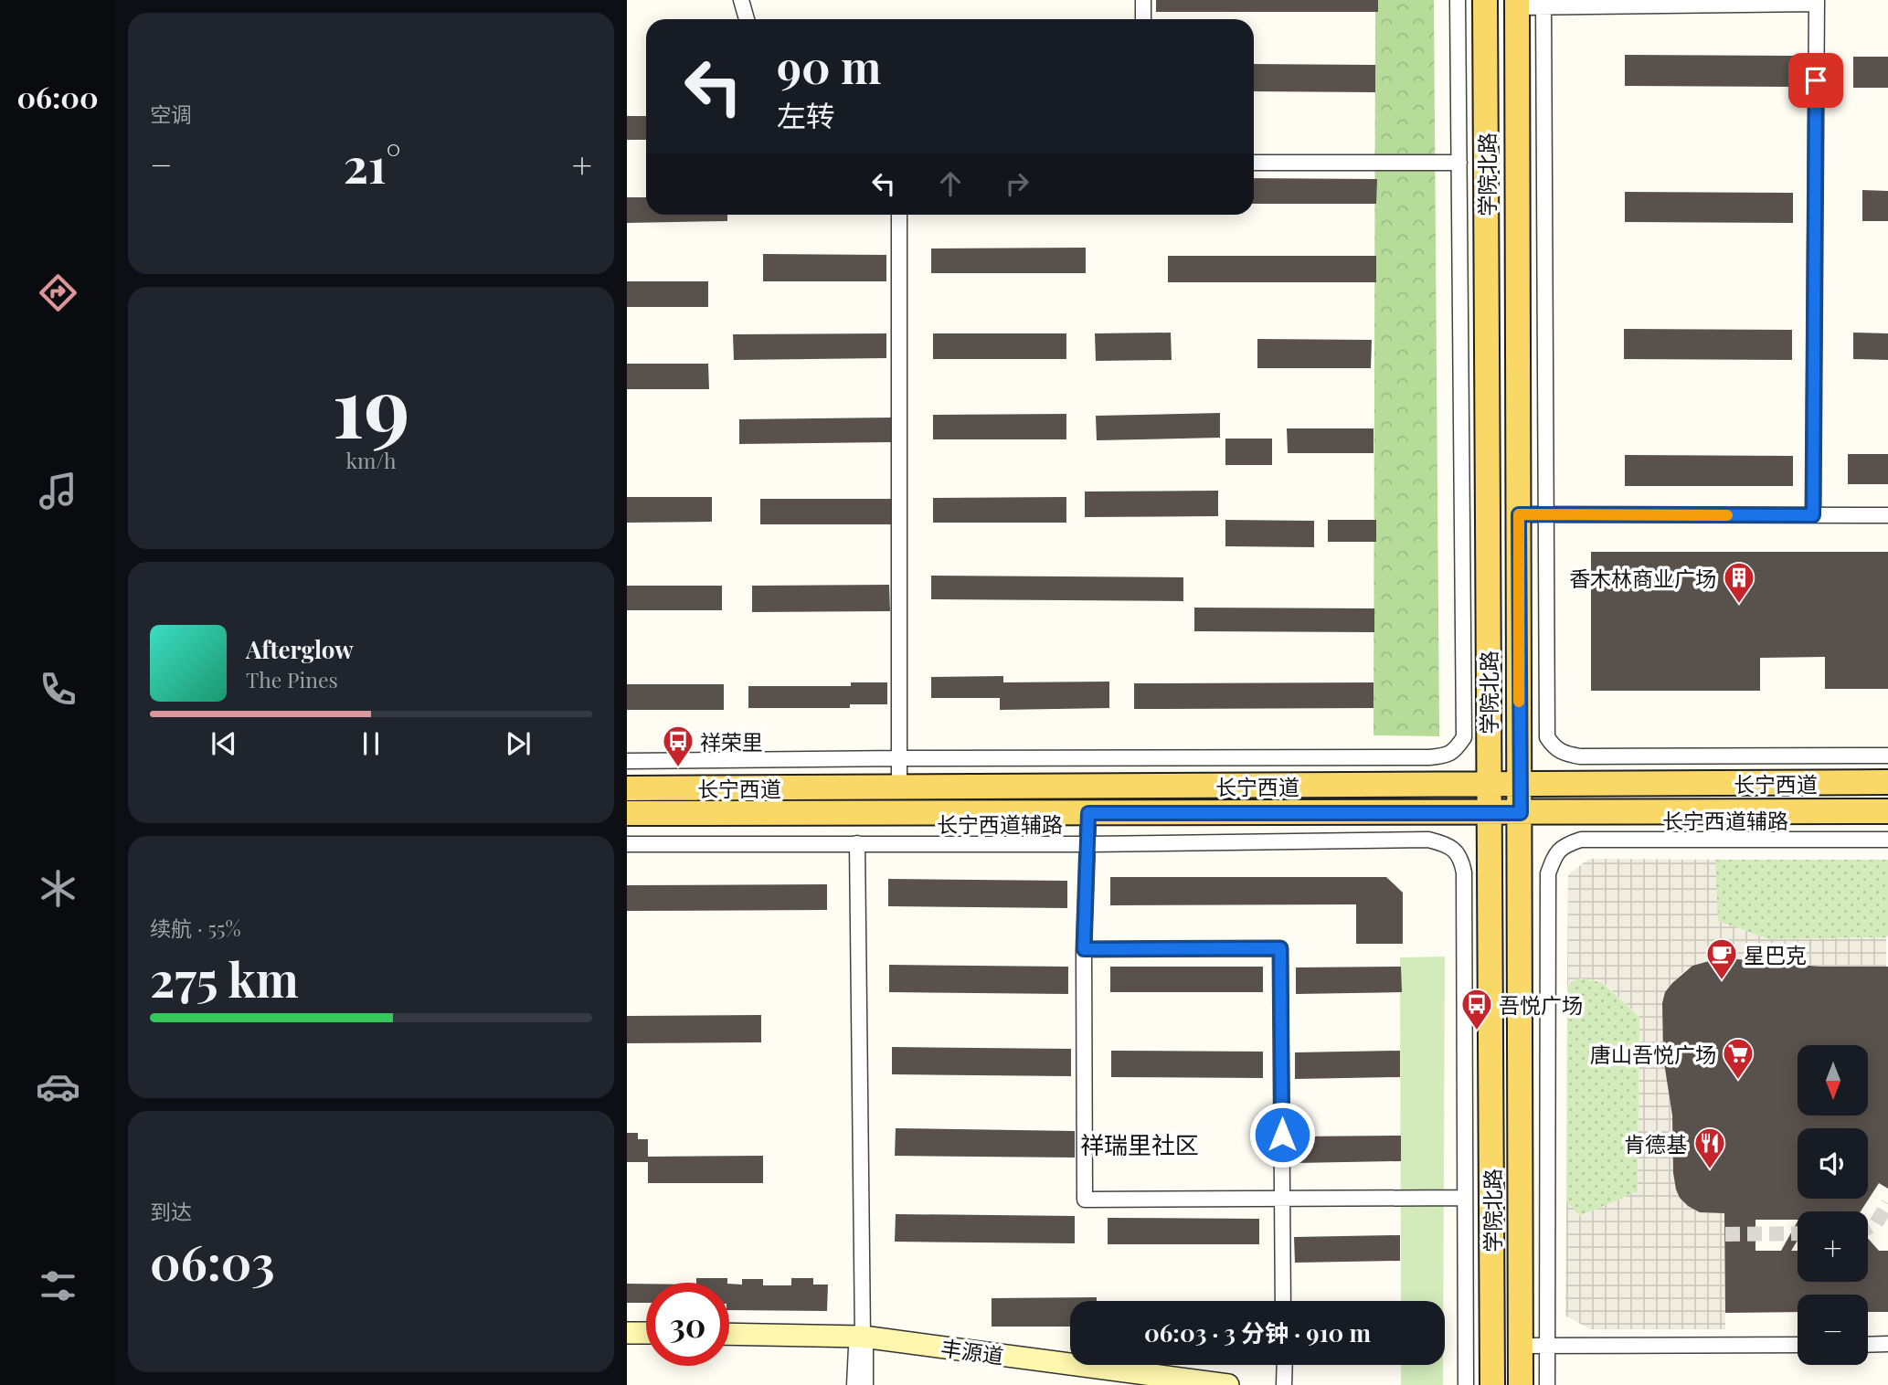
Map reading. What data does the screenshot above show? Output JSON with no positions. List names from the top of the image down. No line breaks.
{"streets":{"main road":["学院北路","长宁西道"],"street":["长宁西道辅路","丰源道"]},"crossings":[["学院北路","长宁西道"]],"districts":["祥瑞里社区"],"places":{"building":["香木林商业广场"],"bus stop":["祥荣里","吾悦广场"],"cafe":["星巴克"],"supermarket":["唐山吾悦广场"],"restaurant":["肯德基"]},"north":"bottom","page":{"tabs":"06:00","tile":["空调",["19","km/h"],["续航 · 55%","275 km"],["到达","06:03"]],"turn":["90 m","左转"],"heat":["−","21°","+"],"song":["Afterglow","The Pines"],"map_buttons":["+","−"],"limit":"30","trip":"06:03 · 3 分钟 · 910 m"}}
